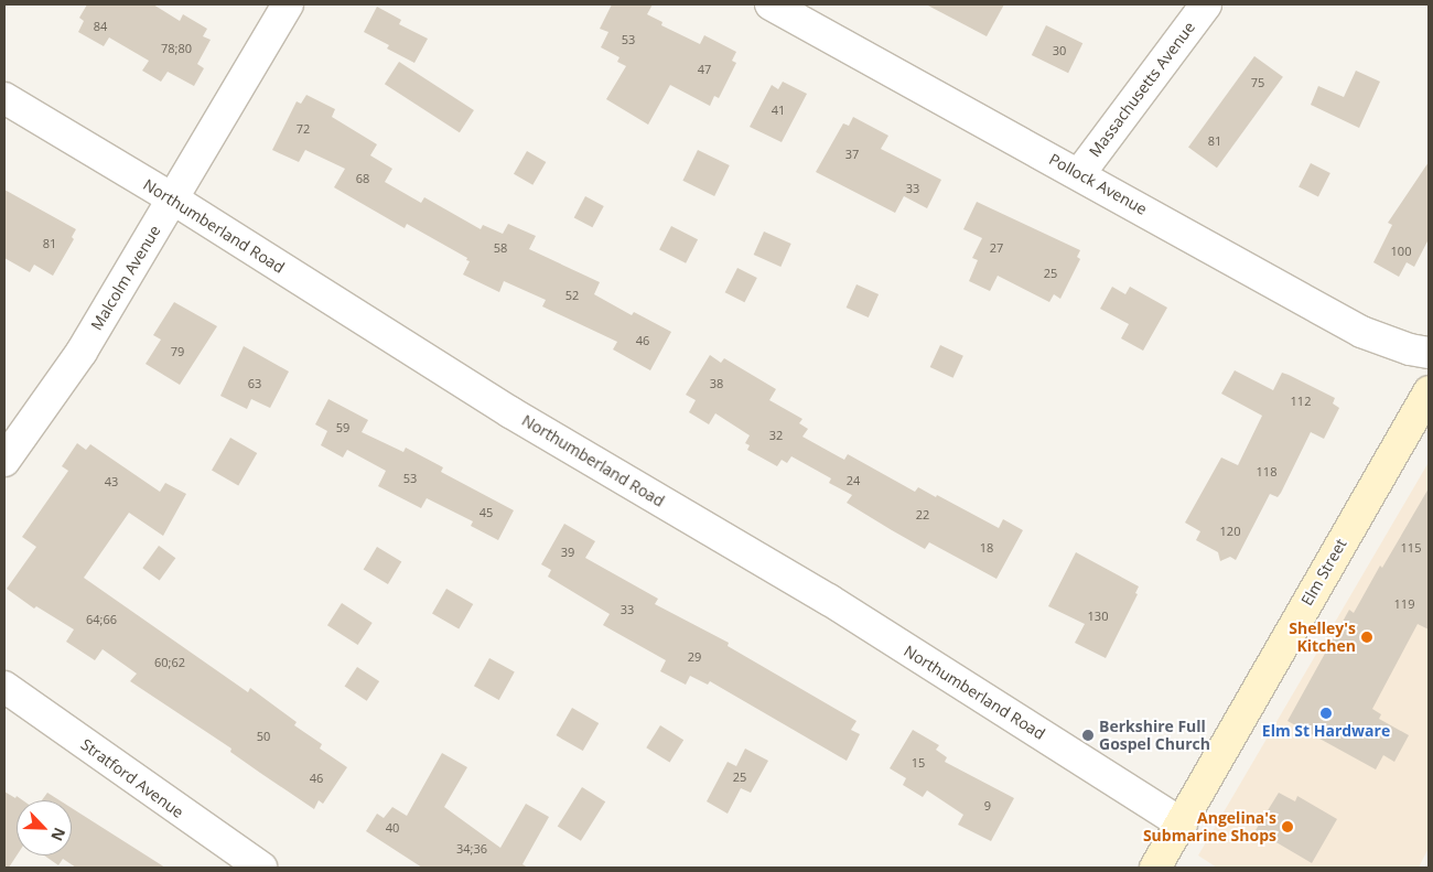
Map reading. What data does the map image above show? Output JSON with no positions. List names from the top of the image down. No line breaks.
{"streets":{"street":["Massachusetts Avenue","Pollock Avenue","Northumberland Road","Malcolm Avenue","Elm Street","Stratford Avenue"]},"crossings":[["Massachusetts Avenue","Pollock Avenue"],["Northumberland Road","Malcolm Avenue"],["Northumberland Road","Elm Street"]],"places":["Shelley's Kitchen","Elm St Hardware","Berkshire Full Gospel Church","Angelina's Submarine Shops"],"house_numbers":["84","53","78;80","30","47","75","41","72","81","37","68","33","81","58","27","100","25","52","46","79","63","38","112","59","32","118","53","24","43","45","22","120","18","115","39","119","33","130","64;66","29","60;62","50","15","25","46","9","40","34;36"],"north":"bottom right"}
